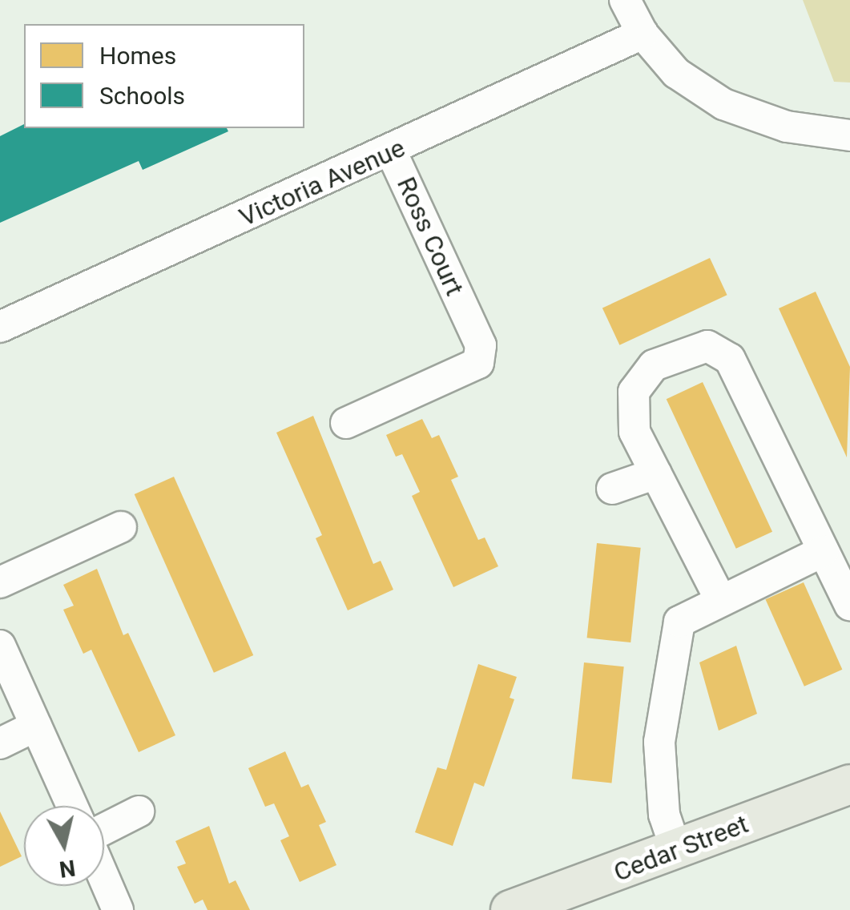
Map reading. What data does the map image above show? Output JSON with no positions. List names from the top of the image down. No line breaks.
{"streets":{"main road":["Cedar Street"],"street":["Victoria Avenue","Ross Court"]},"crossings":[["Victoria Avenue","Ross Court"]],"legend":["Homes","Schools"],"north":"bottom"}
